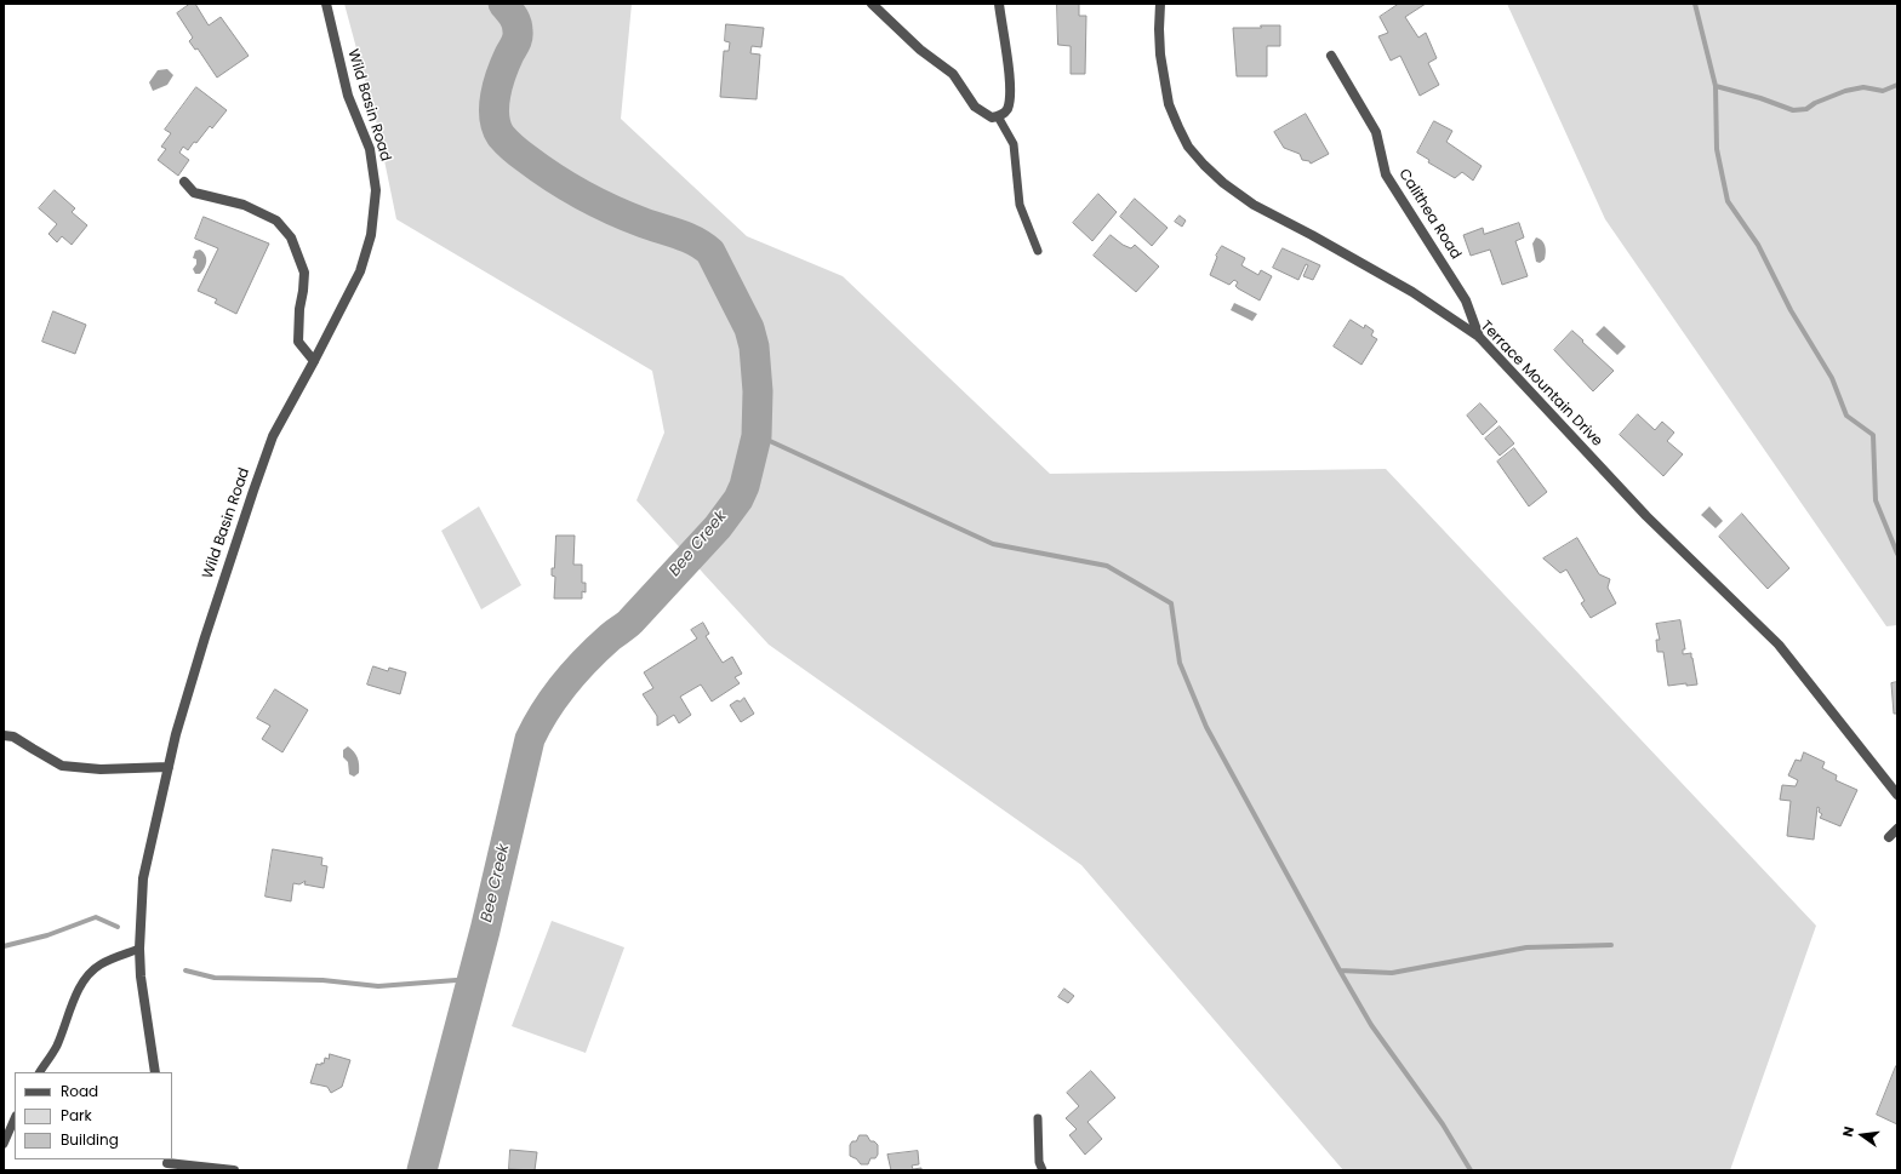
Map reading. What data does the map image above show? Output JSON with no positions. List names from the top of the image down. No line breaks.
{"streets":{"street":["Wild Basin Road","Calithea Road","Terrace Mountain Drive"]},"crossings":[["Calithea Road","Terrace Mountain Drive"]],"water":["Bee Creek"],"legend":["Road","Park","Building"],"north":"left"}
